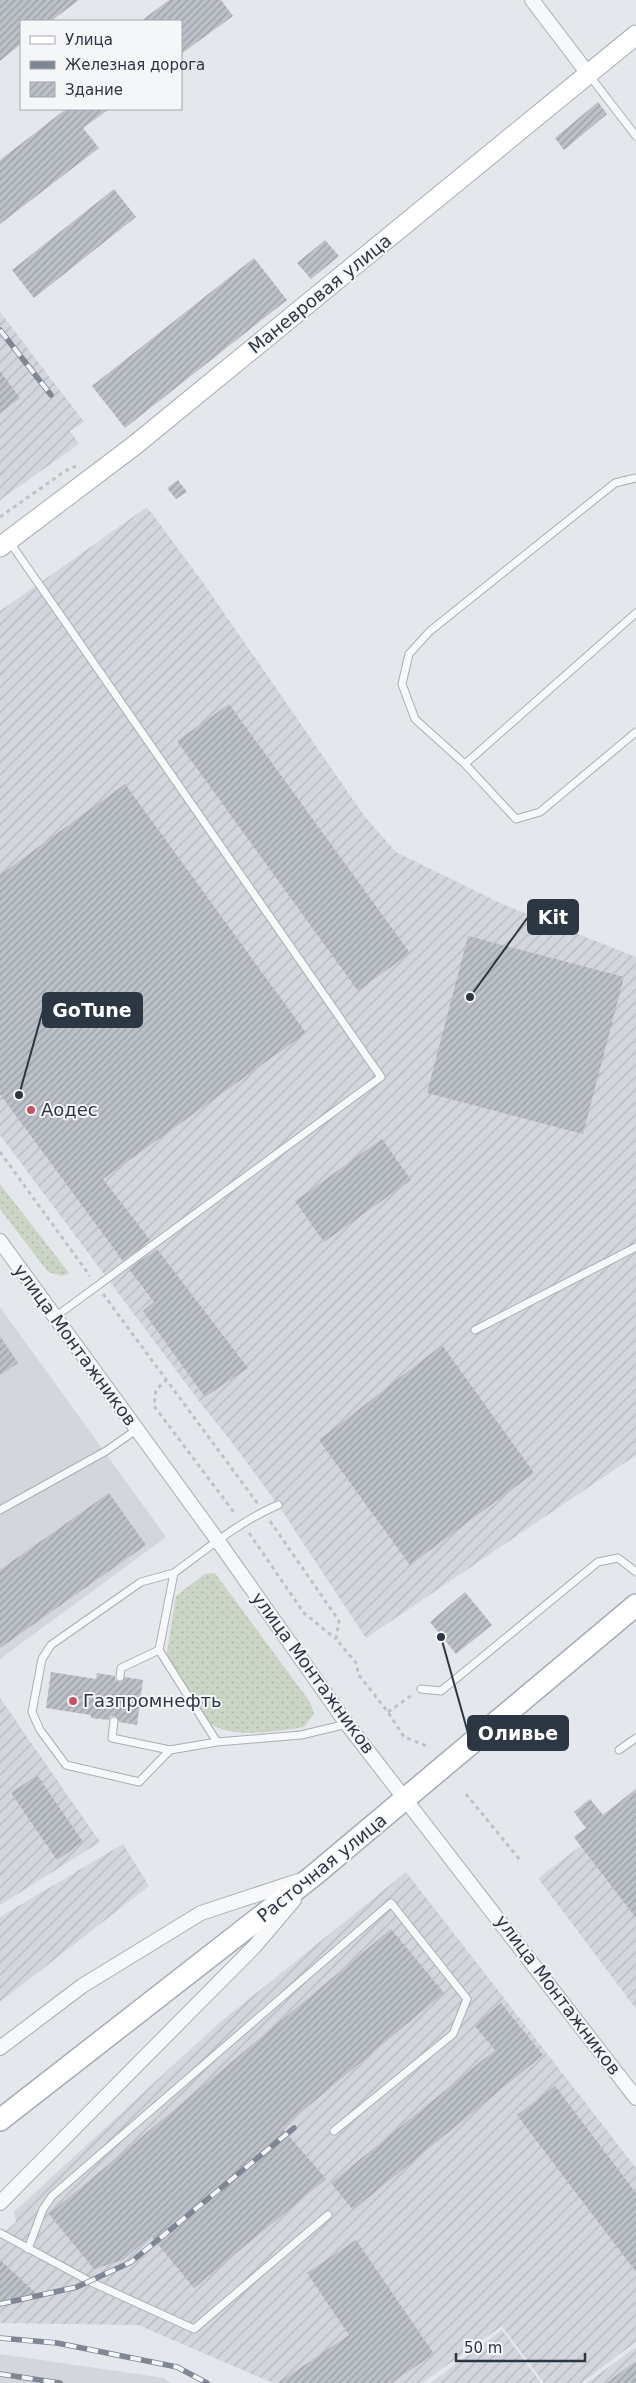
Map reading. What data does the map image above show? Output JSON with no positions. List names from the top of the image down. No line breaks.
{"streets":{"main road":["Маневровая улица","Расточная улица"],"street":["улица Монтажников"]},"crossings":[["улица Монтажников","Расточная улица"]],"places":["Kit","GoTune","Аодес","Оливье","Газпромнефть"],"legend":["Улица","Железная дорога","Здание"],"scale_bar":"50 m"}
